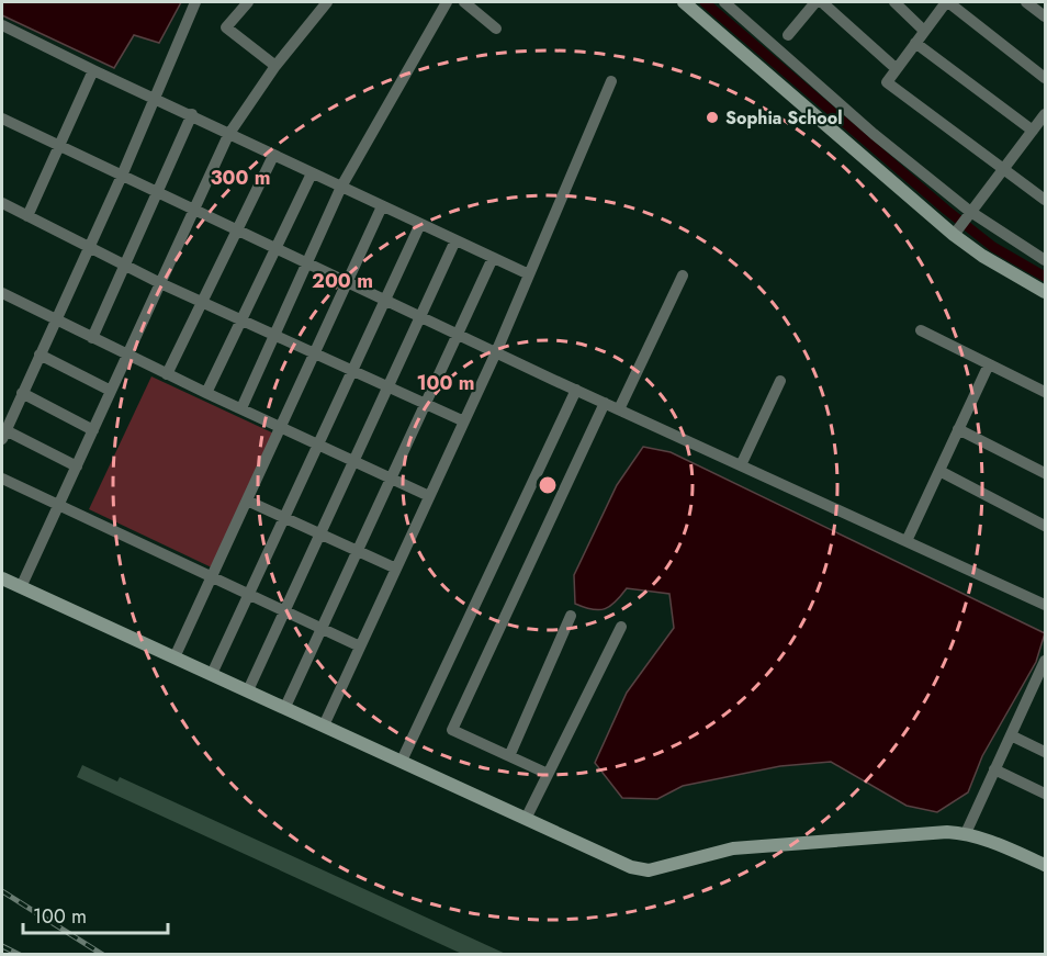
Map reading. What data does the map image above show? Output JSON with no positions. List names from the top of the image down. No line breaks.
{"places":["Sophia School"],"scale_bar":"100 m","rings":["300 m","200 m","100 m"]}
